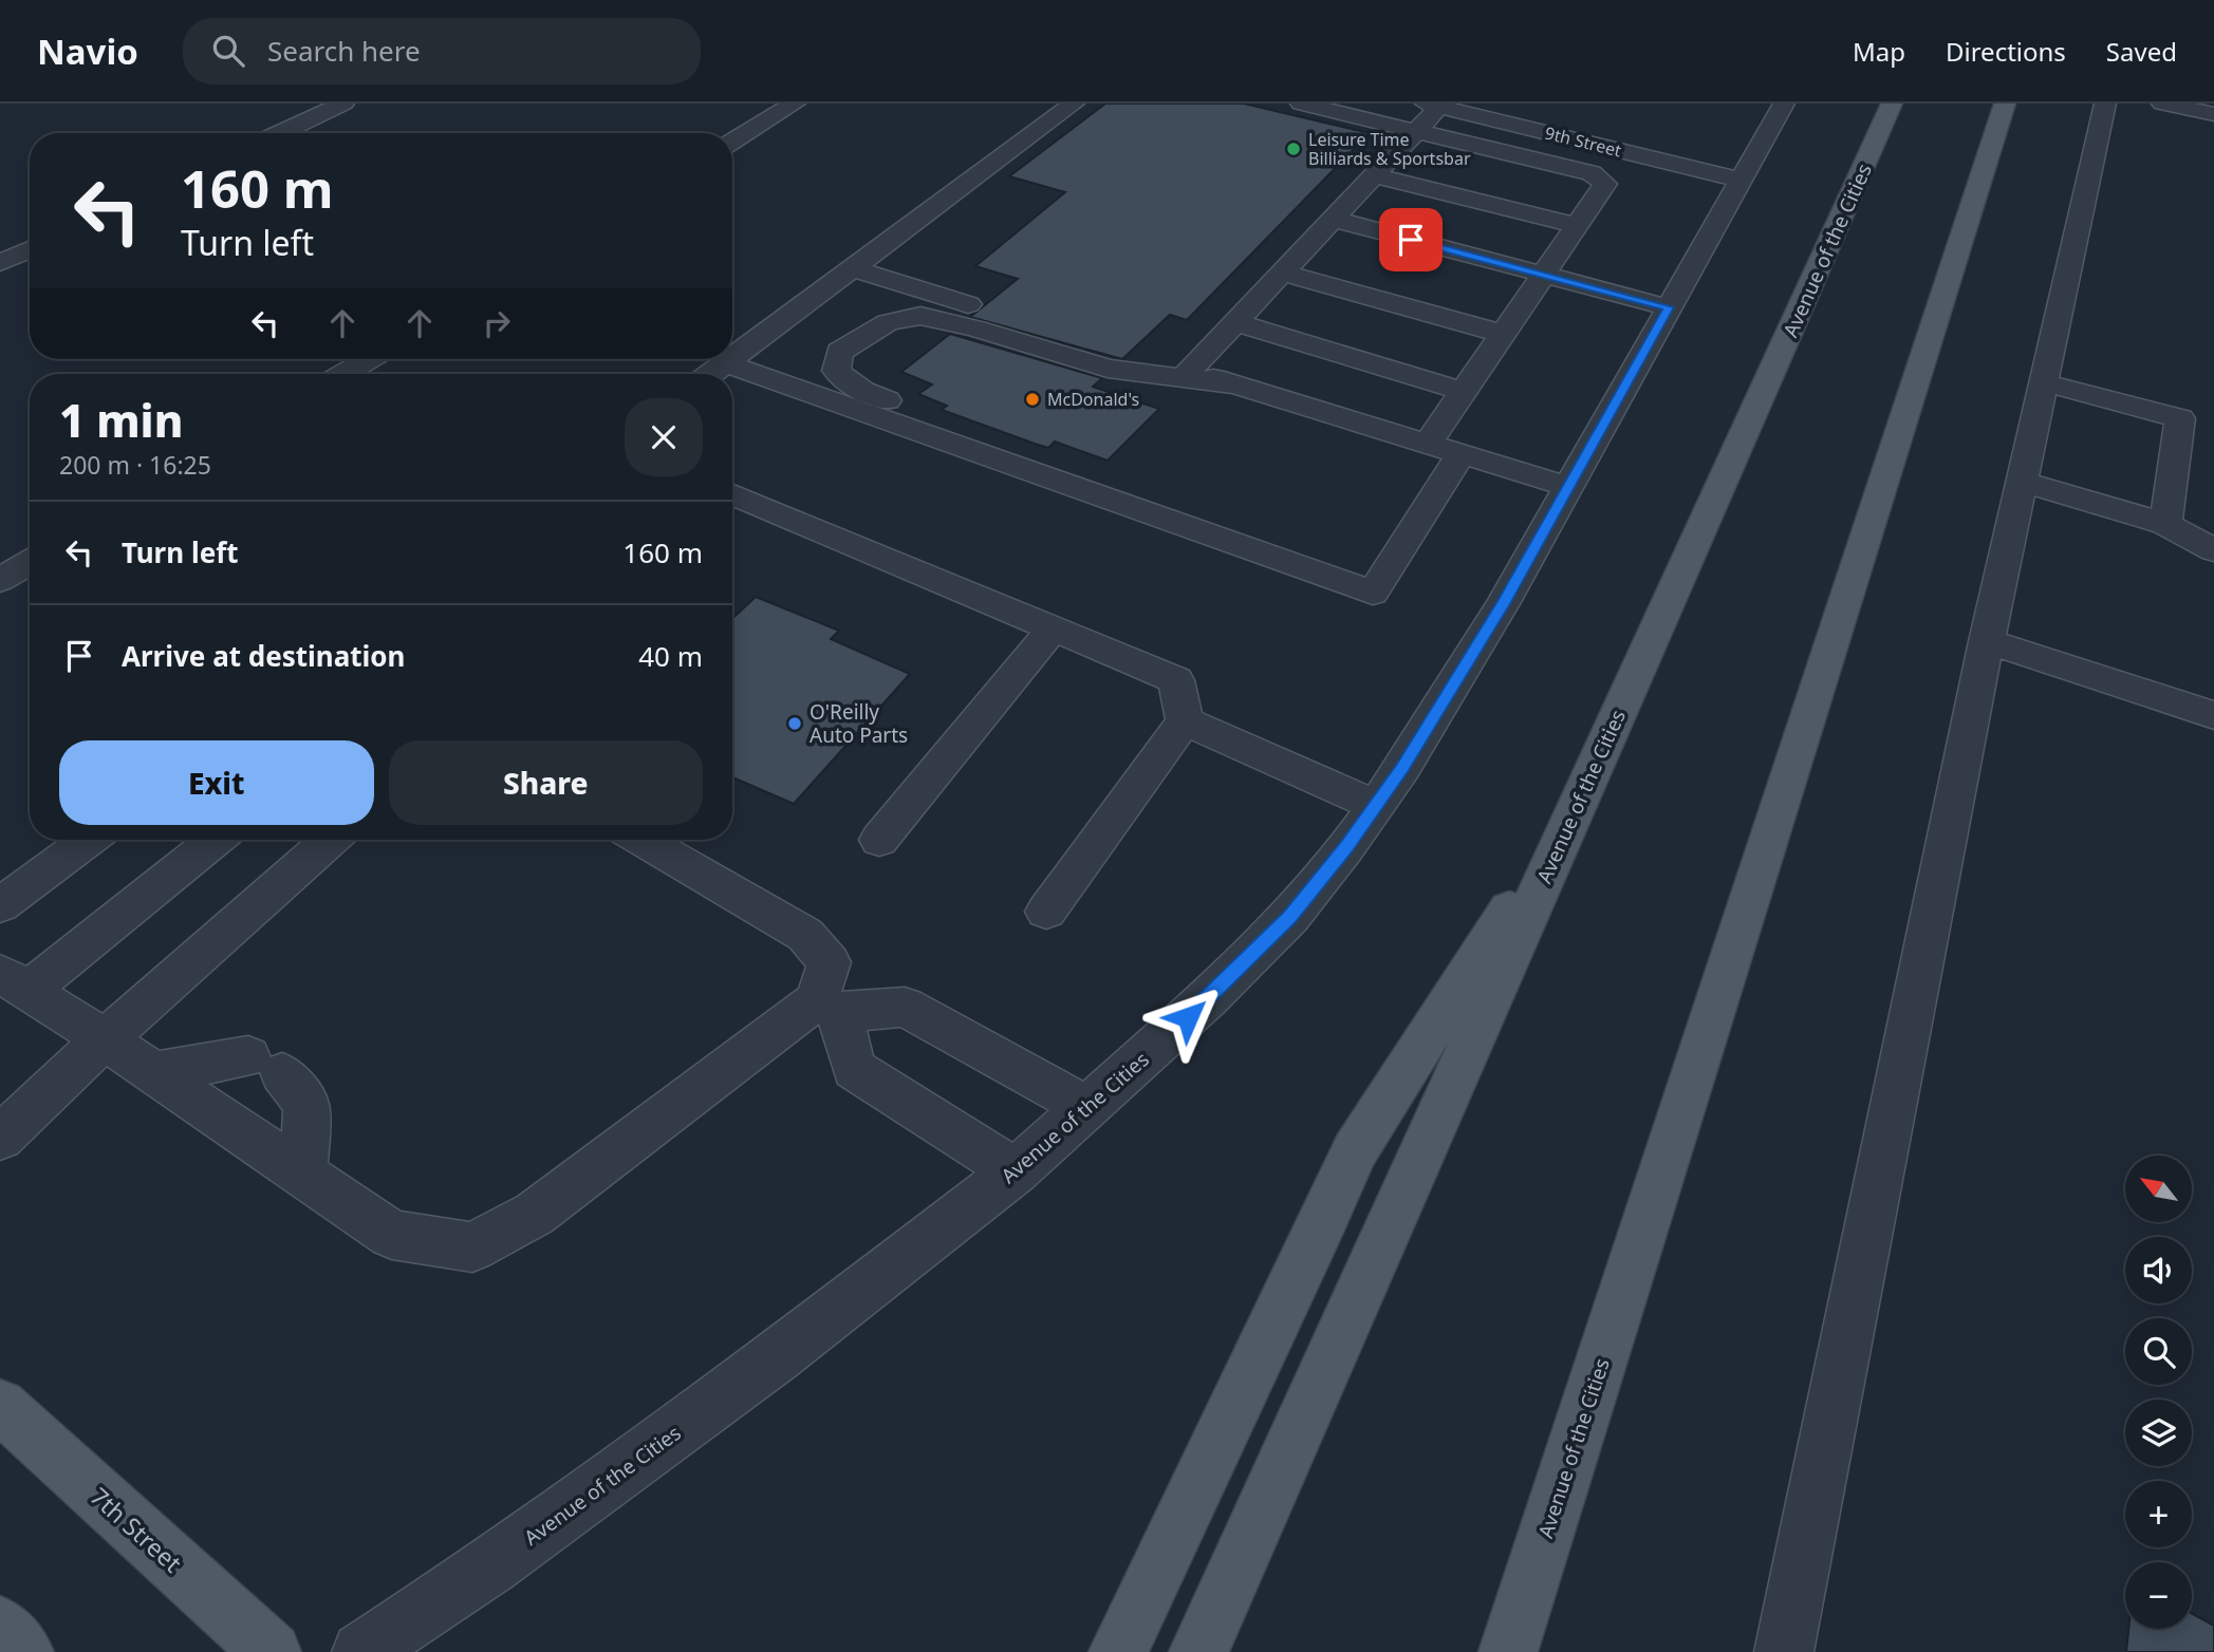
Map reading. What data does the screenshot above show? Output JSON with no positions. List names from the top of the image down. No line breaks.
{"streets":{"main road":["Avenue of the Cities","7th Street"],"street":["9th Street"]},"crossings":[["9th Street","Avenue of the Cities"]],"places":["Leisure Time Billiards & Sportsbar","McDonald's","O'Reilly Auto Parts"],"north":"top left","page":{"header":"Navio","search":"Search here","nav":["Map","Directions","Saved"],"turn":["160 m","Turn left"],"heading":["1 min","200 m · 16:25"],"list":[{"name":"Turn left","value":"160 m"},{"name":"Arrive at destination","value":"40 m"}],"buttons":["Exit","Share"],"map_buttons":["+","−"]}}
